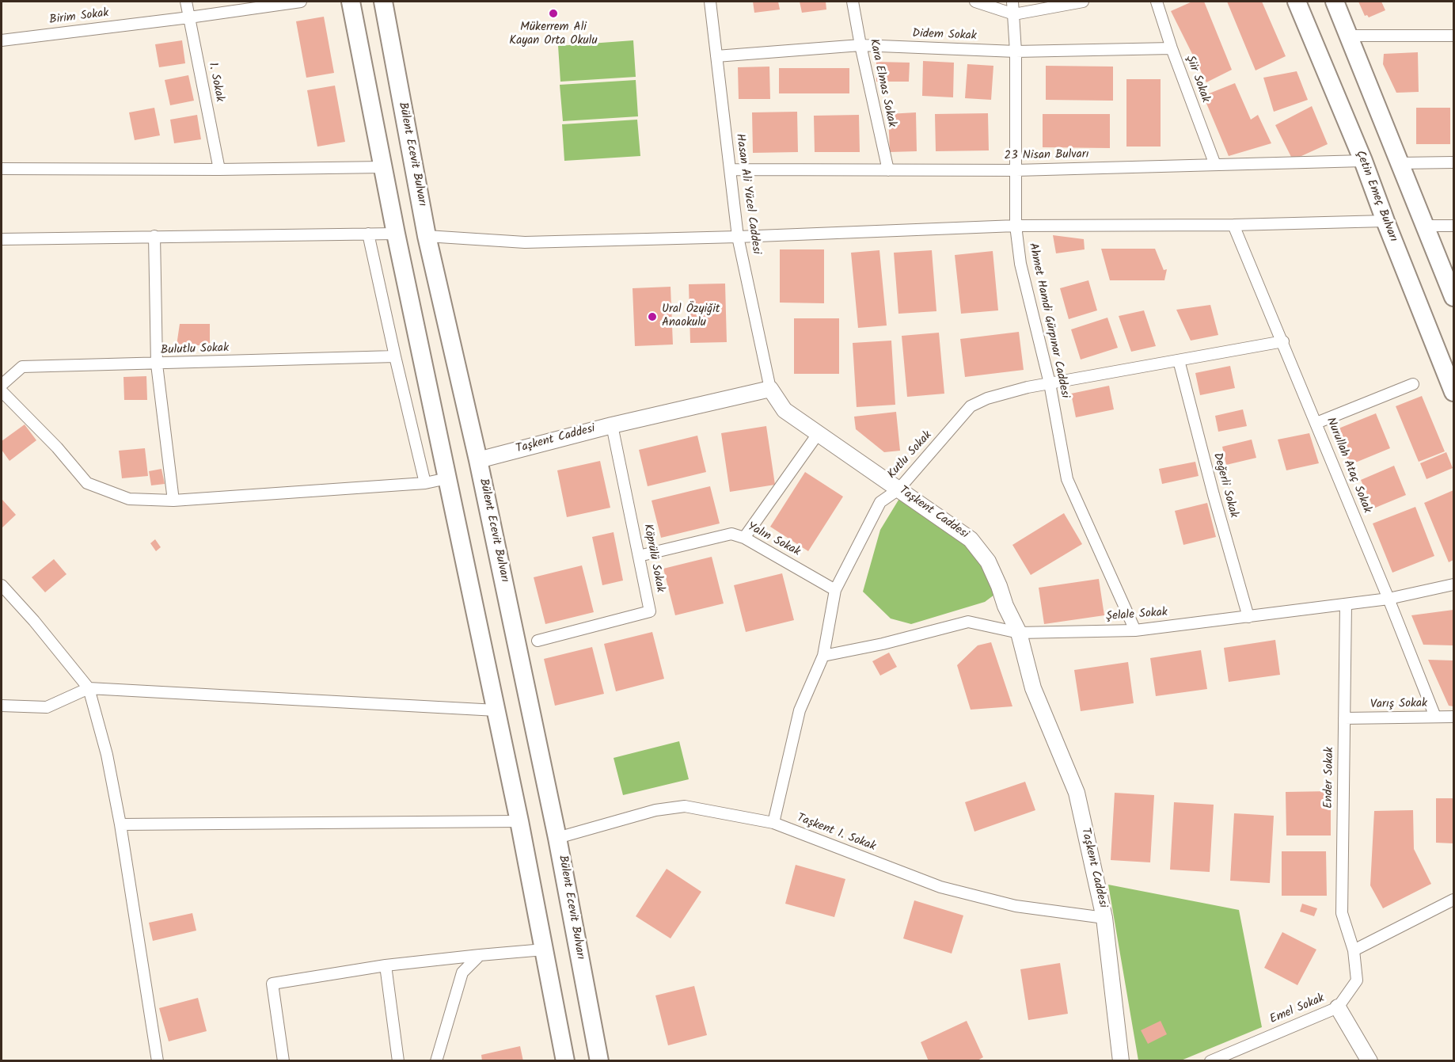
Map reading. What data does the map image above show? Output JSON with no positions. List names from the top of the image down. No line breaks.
{"streets":{"main road":["Bülent Ecevit Bulvarı","Çetin Emeç Bulvarı"],"street":["Birim Sokak","Didem Sokak","Şiir Sokak","1. Sokak","Kara Elmas Sokak","23 Nisan Bulvarı","Hasan Ali Yücel Caddesi","Ahmet Hamdi Gürpınar Caddesi","Bulutlu Sokak","Taşkent Caddesi","Kutlu Sokak","Nurullah Ataç Sokak","Değerli Sokak","Yalın Sokak","Köprülü Sokak","Şelale Sokak","Varış Sokak","Ender Sokak","Taşkent 1. Sokak","Emel Sokak"]},"crossings":[["Birim Sokak","1. Sokak"],["Didem Sokak","Şiir Sokak"],["Didem Sokak","Kara Elmas Sokak"],["Didem Sokak","Hasan Ali Yücel Caddesi"],["Didem Sokak","Ahmet Hamdi Gürpınar Caddesi"],["Şiir Sokak","23 Nisan Bulvarı"],["Kara Elmas Sokak","23 Nisan Bulvarı"],["Bülent Ecevit Bulvarı","Taşkent Caddesi"],["Bülent Ecevit Bulvarı","Taşkent 1. Sokak"],["23 Nisan Bulvarı","Hasan Ali Yücel Caddesi"],["23 Nisan Bulvarı","Çetin Emeç Bulvarı"],["23 Nisan Bulvarı","Ahmet Hamdi Gürpınar Caddesi"],["Hasan Ali Yücel Caddesi","Taşkent Caddesi"],["Ahmet Hamdi Gürpınar Caddesi","Kutlu Sokak"],["Ahmet Hamdi Gürpınar Caddesi","Şelale Sokak"],["Taşkent Caddesi","Kutlu Sokak"],["Taşkent Caddesi","Köprülü Sokak"],["Taşkent Caddesi","Şelale Sokak"],["Taşkent Caddesi","Taşkent 1. Sokak"],["Kutlu Sokak","Nurullah Ataç Sokak"],["Kutlu Sokak","Değerli Sokak"],["Kutlu Sokak","Yalın Sokak"],["Kutlu Sokak","Şelale Sokak"],["Kutlu Sokak","Taşkent 1. Sokak"],["Nurullah Ataç Sokak","Şelale Sokak"],["Nurullah Ataç Sokak","Varış Sokak"],["Değerli Sokak","Şelale Sokak"],["Yalın Sokak","Köprülü Sokak"],["Şelale Sokak","Ender Sokak"],["Varış Sokak","Ender Sokak"],["Ender Sokak","Emel Sokak"]],"places":["Mükerrem Ali Kayan Orta Okulu","Ural Özyiğit Anaokulu"]}
